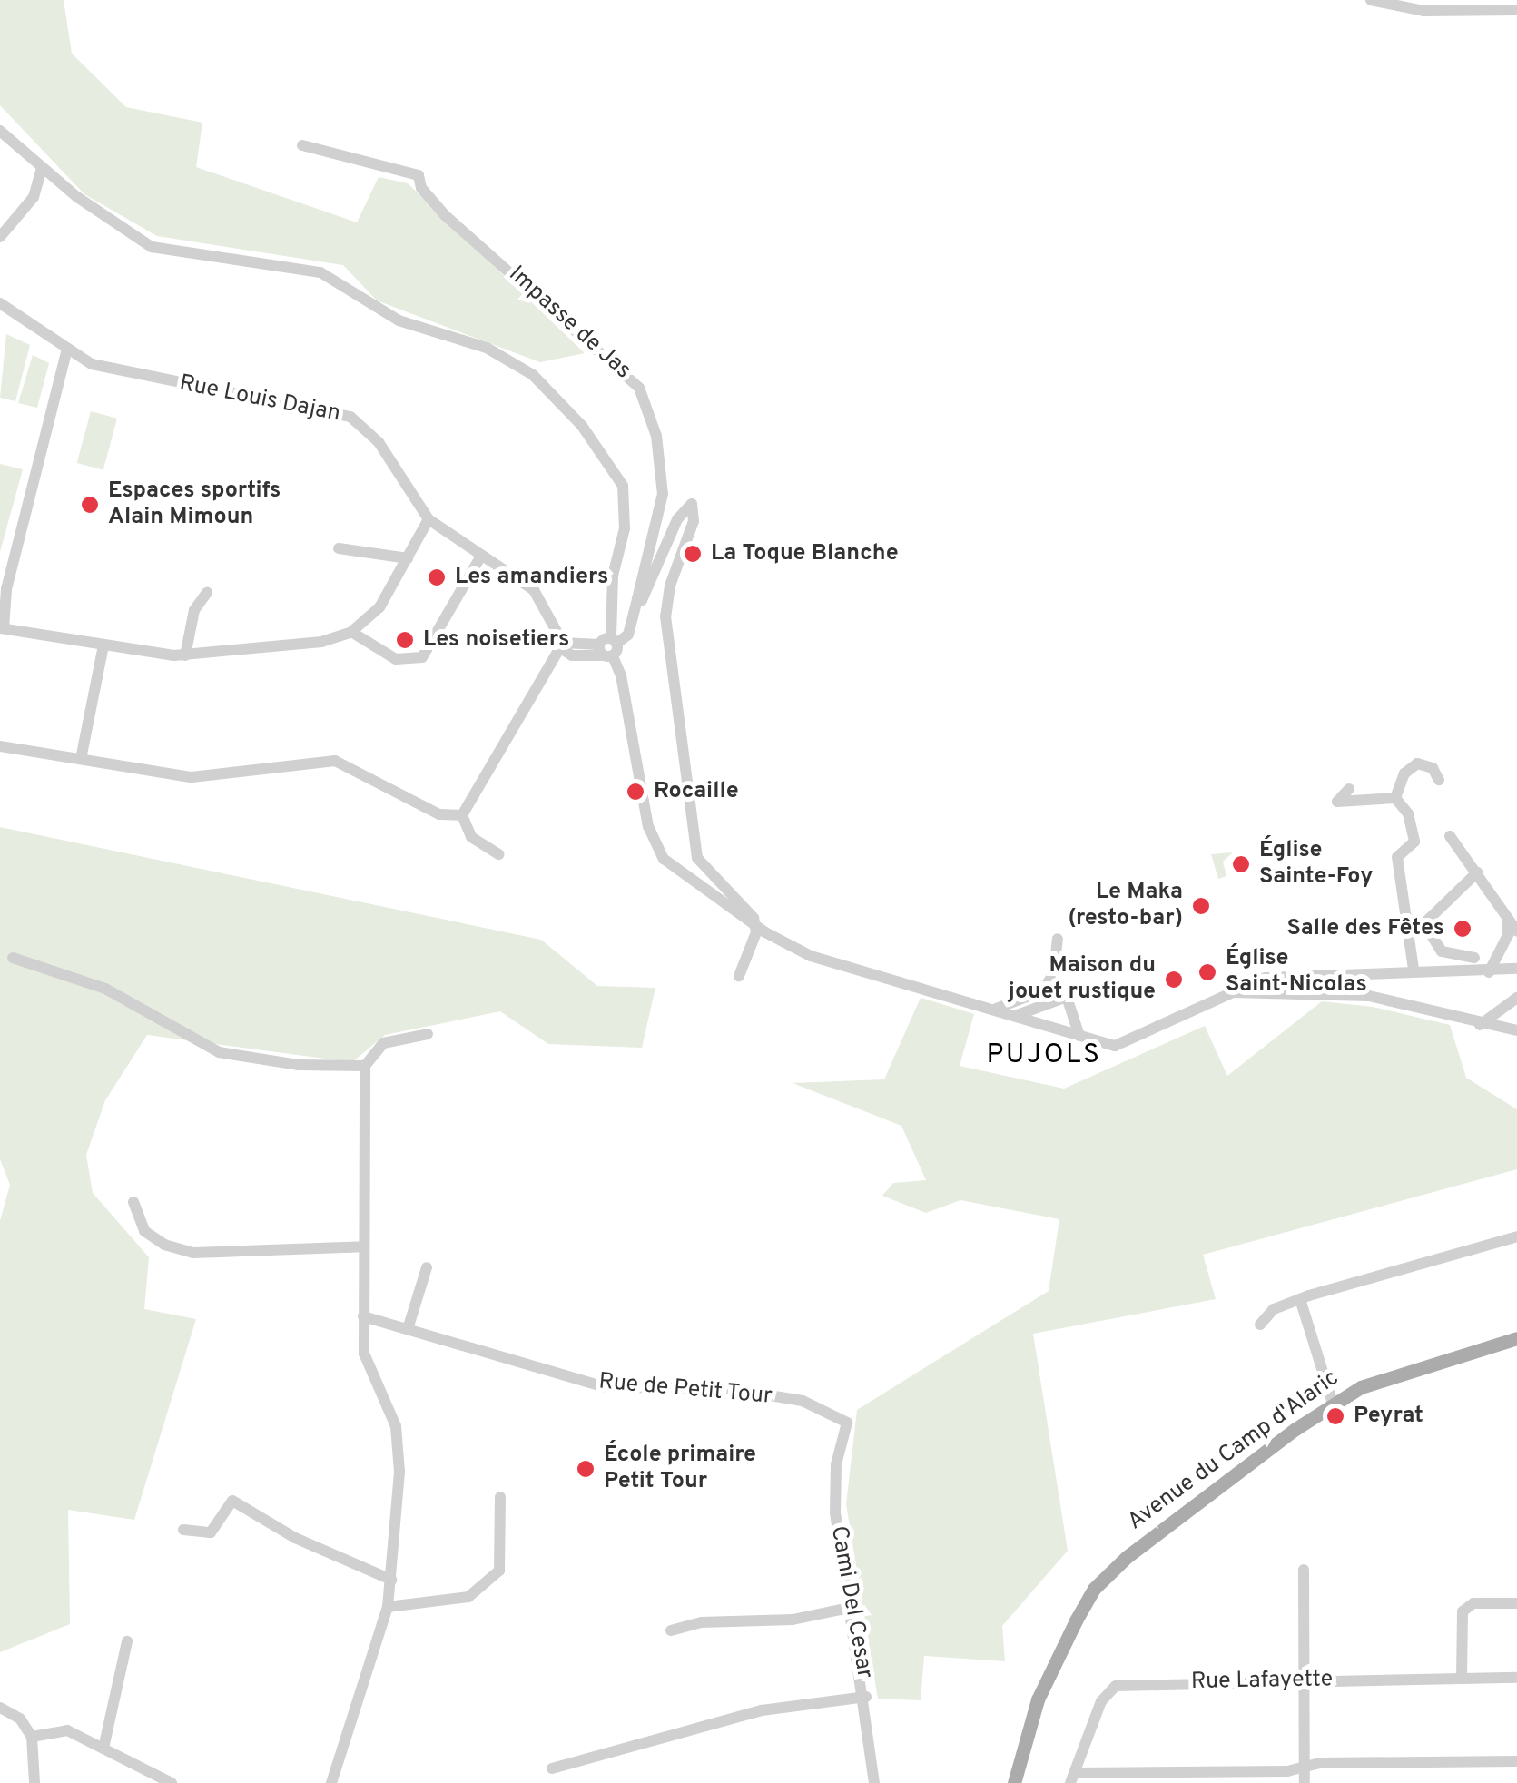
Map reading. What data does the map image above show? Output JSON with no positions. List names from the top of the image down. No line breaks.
{"streets":{"main road":["Avenue du Camp d'Alaric"],"street":["Impasse de Jas","Rue Louis Dajan","Rue de Petit Tour","Cami Del Cesar","Rue Lafayette"]},"crossings":[["Rue de Petit Tour","Cami Del Cesar"]],"districts":["PUJOLS"],"places":["Espaces sportifs Alain Mimoun","La Toque Blanche","Les amandiers","Les noisetiers","Rocaille","Église Sainte-Foy","Le Maka (resto-bar)","Salle des Fêtes","Église Saint-Nicolas","Maison du jouet rustique","Peyrat","École primaire Petit Tour"]}
